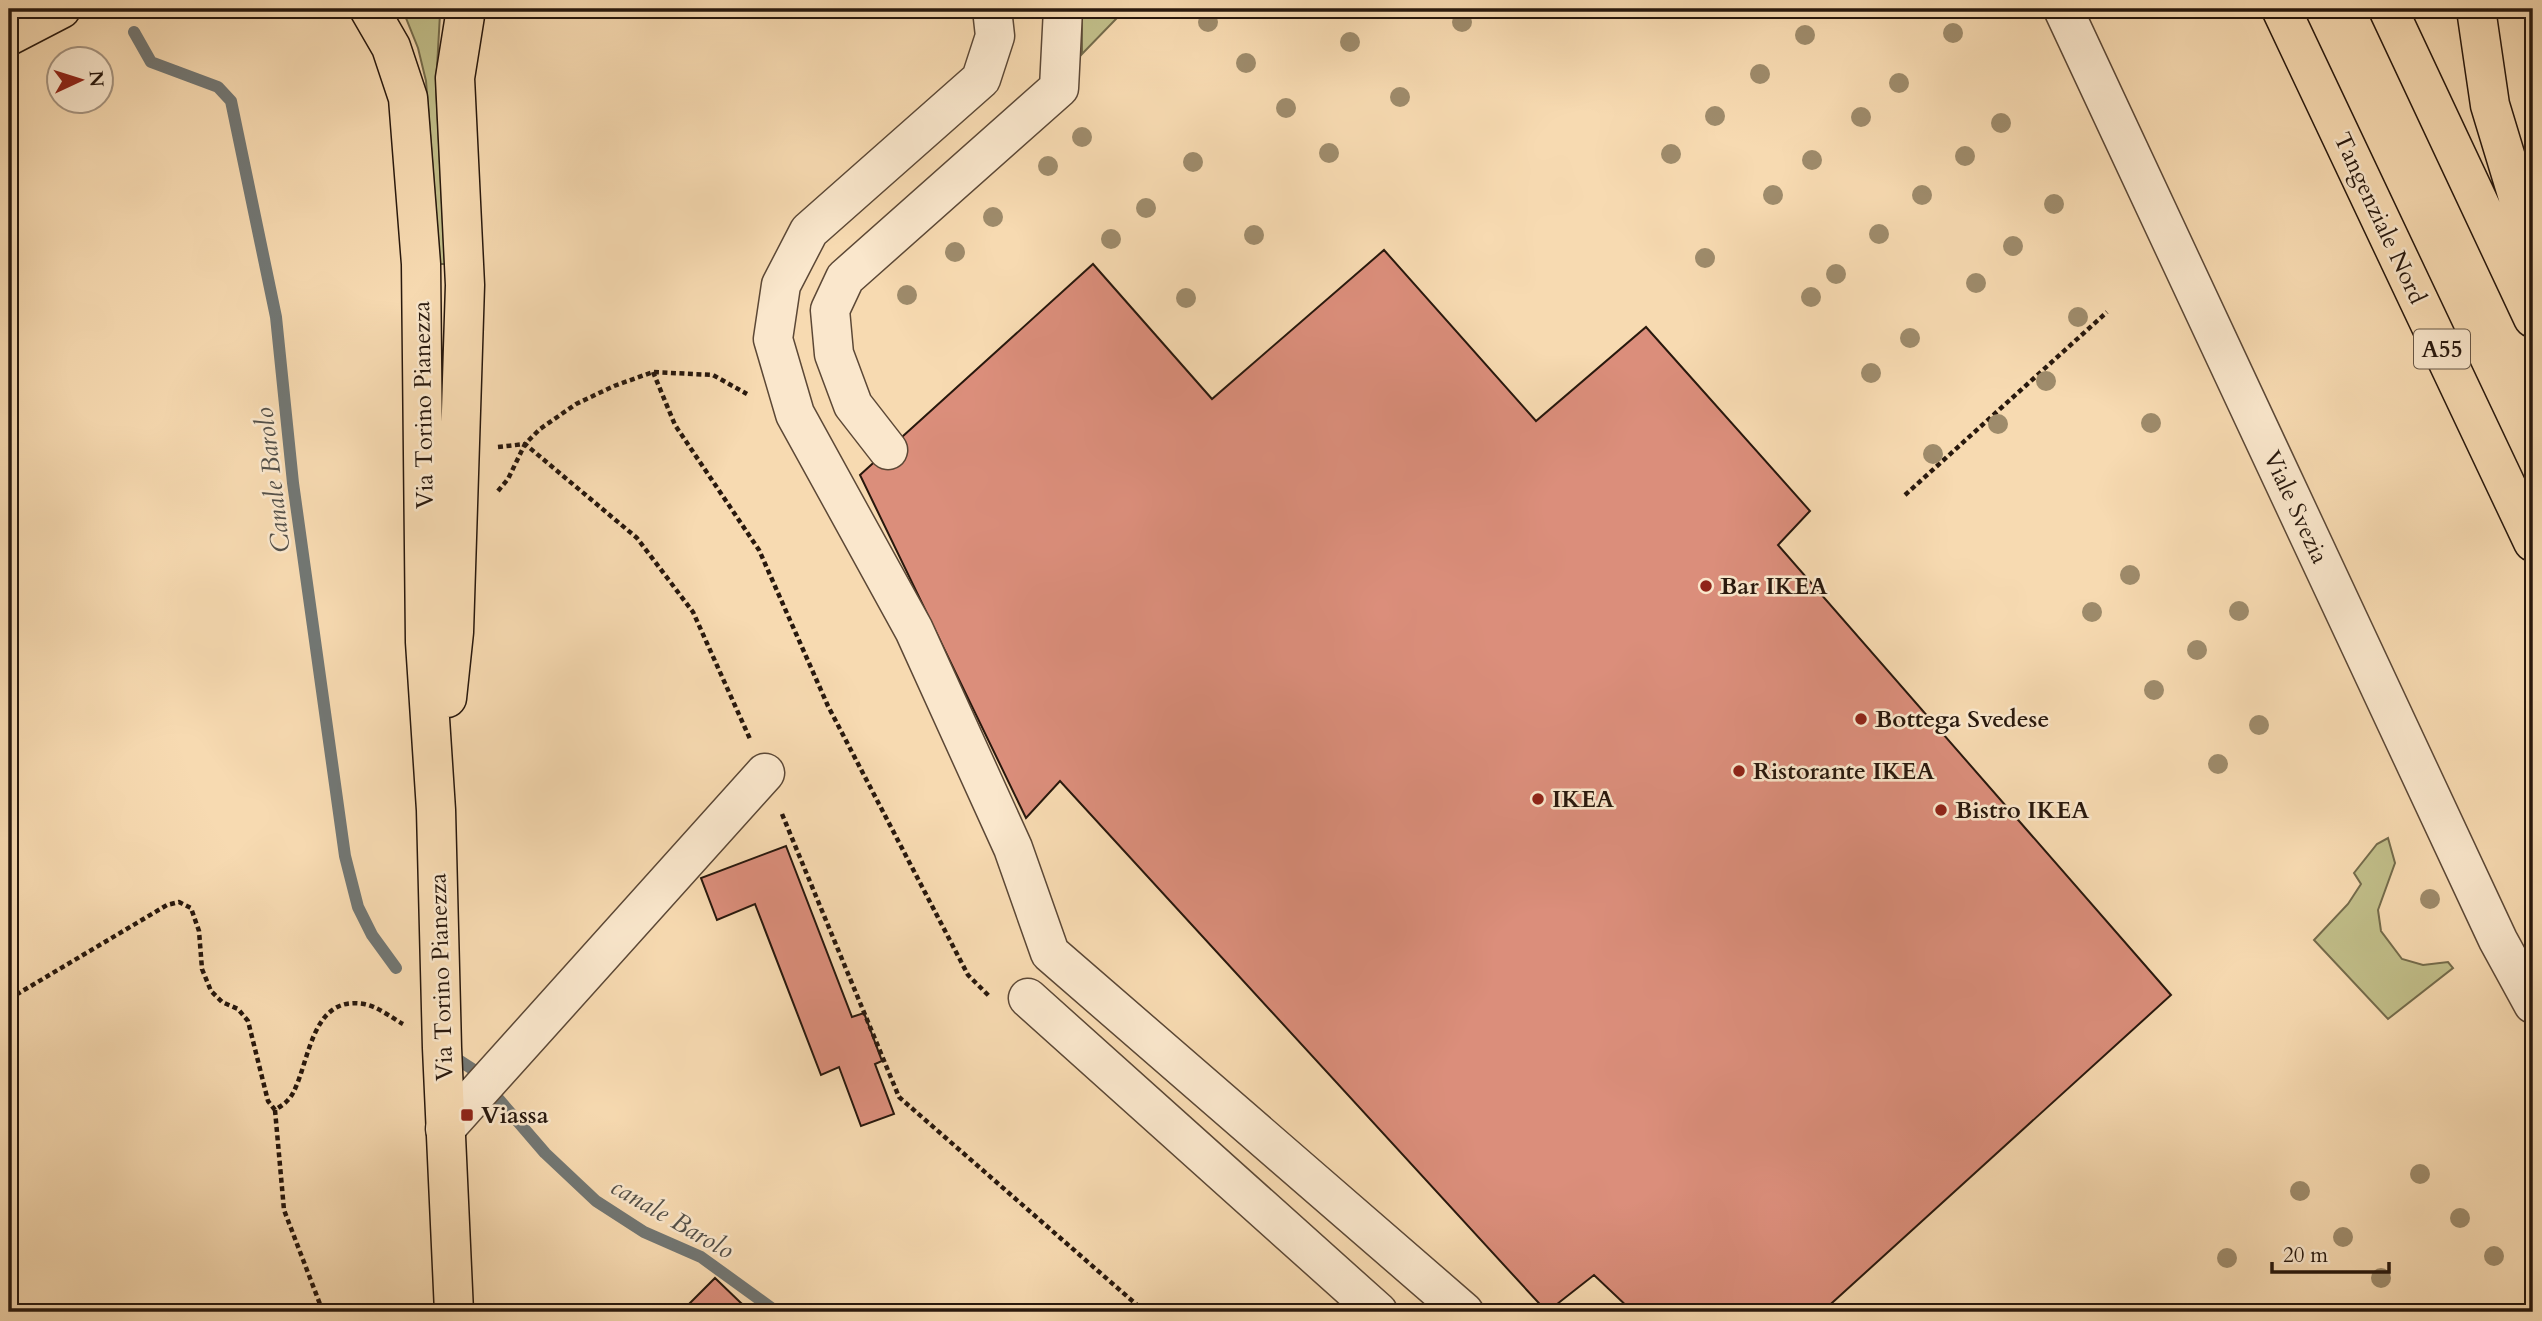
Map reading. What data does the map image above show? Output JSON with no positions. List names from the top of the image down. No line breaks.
{"streets":{"main road":["Tangenziale Nord","A55","Via Torino Pianezza"],"street":["Viale Svezia"]},"water":["Canale Barolo","canale Barolo"],"places":{"other":["Bar IKEA","Bottega Svedese","Ristorante IKEA","IKEA","Bistro IKEA"],"transit":["Viassa"]},"scale_bar":"20 m","north":"right"}
